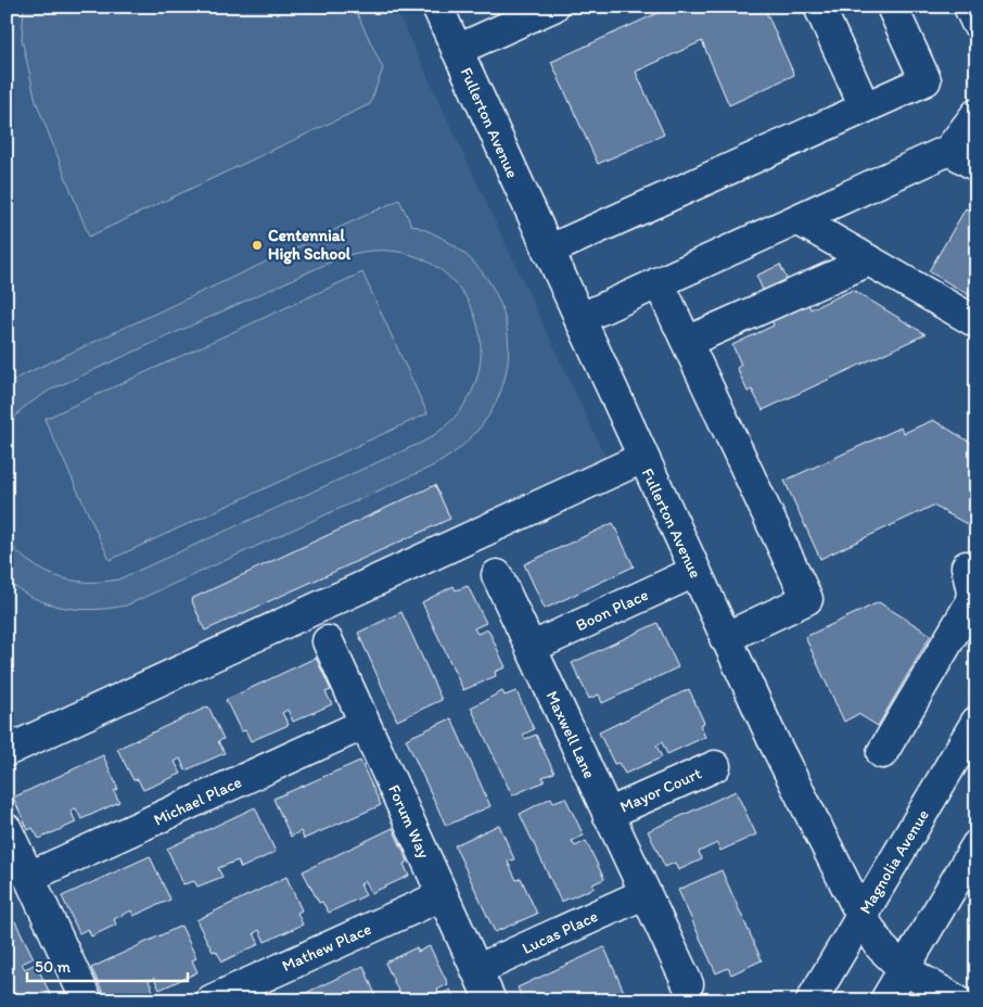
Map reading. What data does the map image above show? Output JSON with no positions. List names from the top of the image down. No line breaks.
{"streets":{"street":["Fullerton Avenue","Boon Place","Maxwell Lane","Mayor Court","Michael Place","Forum Way","Magnolia Avenue","Lucas Place","Mathew Place"]},"crossings":[["Fullerton Avenue","Boon Place"],["Fullerton Avenue","Magnolia Avenue"],["Boon Place","Maxwell Lane"],["Maxwell Lane","Mayor Court"],["Maxwell Lane","Lucas Place"],["Michael Place","Forum Way"],["Forum Way","Lucas Place"],["Forum Way","Mathew Place"]],"places":["Centennial High School"],"scale_bar":"50 m"}
